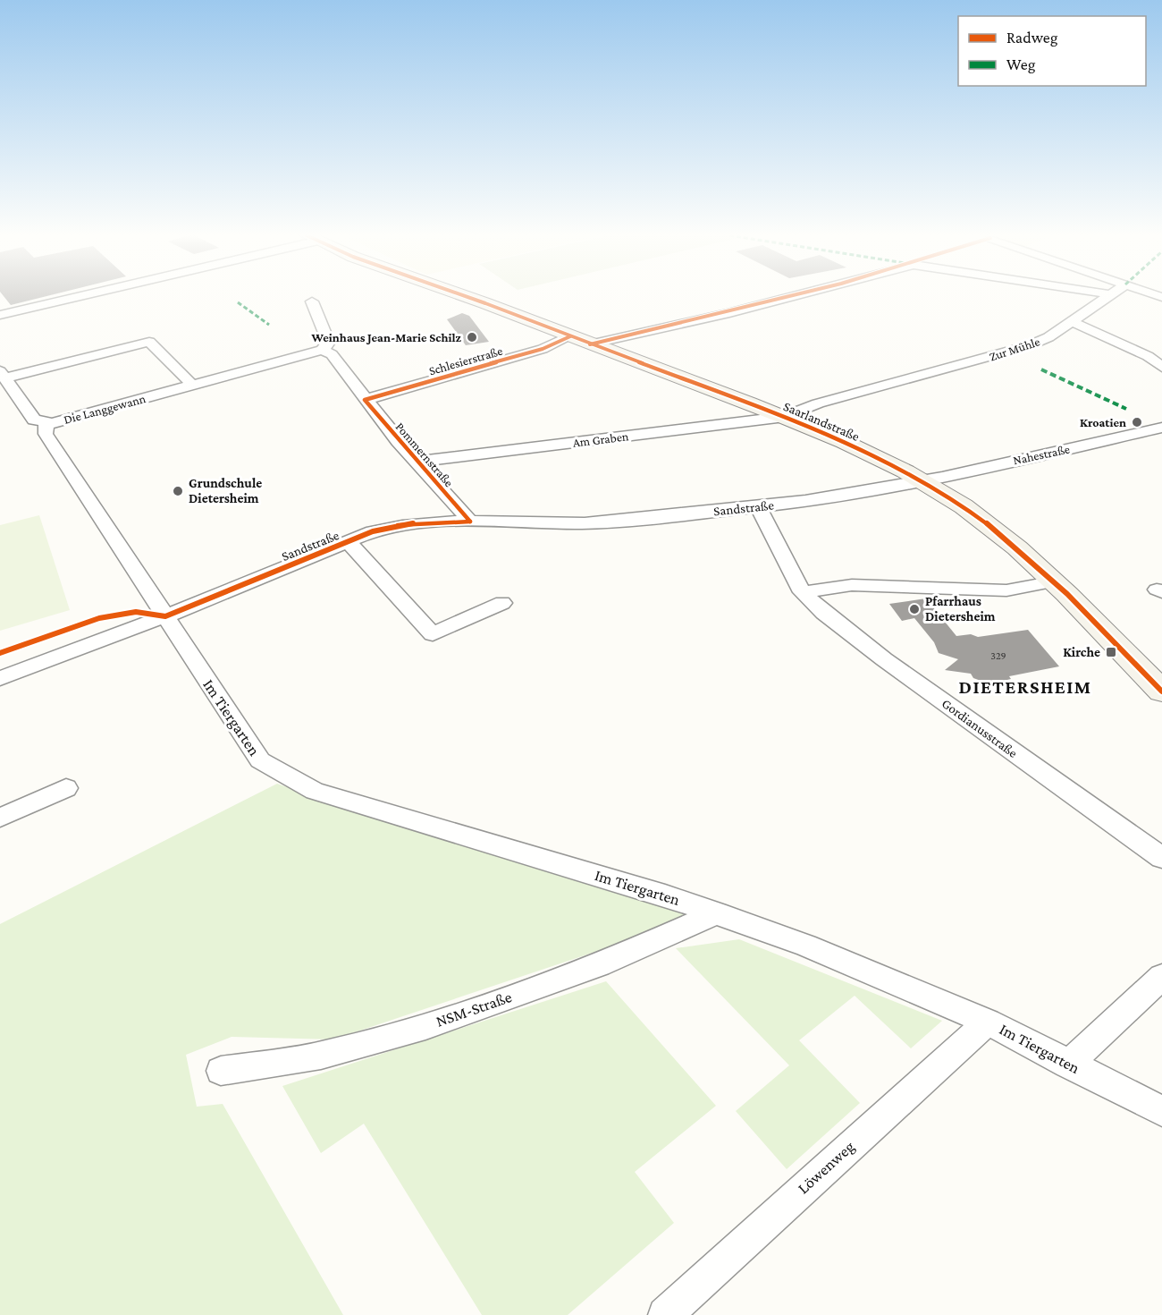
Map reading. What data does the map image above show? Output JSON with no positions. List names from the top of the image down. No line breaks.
{"streets":{"main road":["Saarlandstraße"],"street":["Zur Mühle","Schlesierstraße","Die Langgewann","Am Graben","Pommernstraße","Nahestraße","Sandstraße","Im Tiergarten","Gordianusstraße","NSM-Straße","Löwenweg"]},"crossings":[["Zur Mühle","Saarlandstraße"],["Zur Mühle","Am Graben"],["Schlesierstraße","Saarlandstraße"],["Schlesierstraße","Pommernstraße"],["Die Langgewann","Pommernstraße"],["Saarlandstraße","Am Graben"],["Saarlandstraße","Nahestraße"],["Saarlandstraße","Sandstraße"],["Am Graben","Pommernstraße"],["Pommernstraße","Sandstraße"],["Nahestraße","Sandstraße"],["Sandstraße","Im Tiergarten"],["Sandstraße","Gordianusstraße"],["Im Tiergarten","NSM-Straße"],["Im Tiergarten","Löwenweg"]],"districts":["DIETERSHEIM"],"places":{"other":["Weinhaus Jean-Marie Schilz","Kroatien","Grundschule Dietersheim","Pfarrhaus Dietersheim"],"transit":["Kirche"]},"house_numbers":["329"],"legend":["Radweg","Weg"]}
